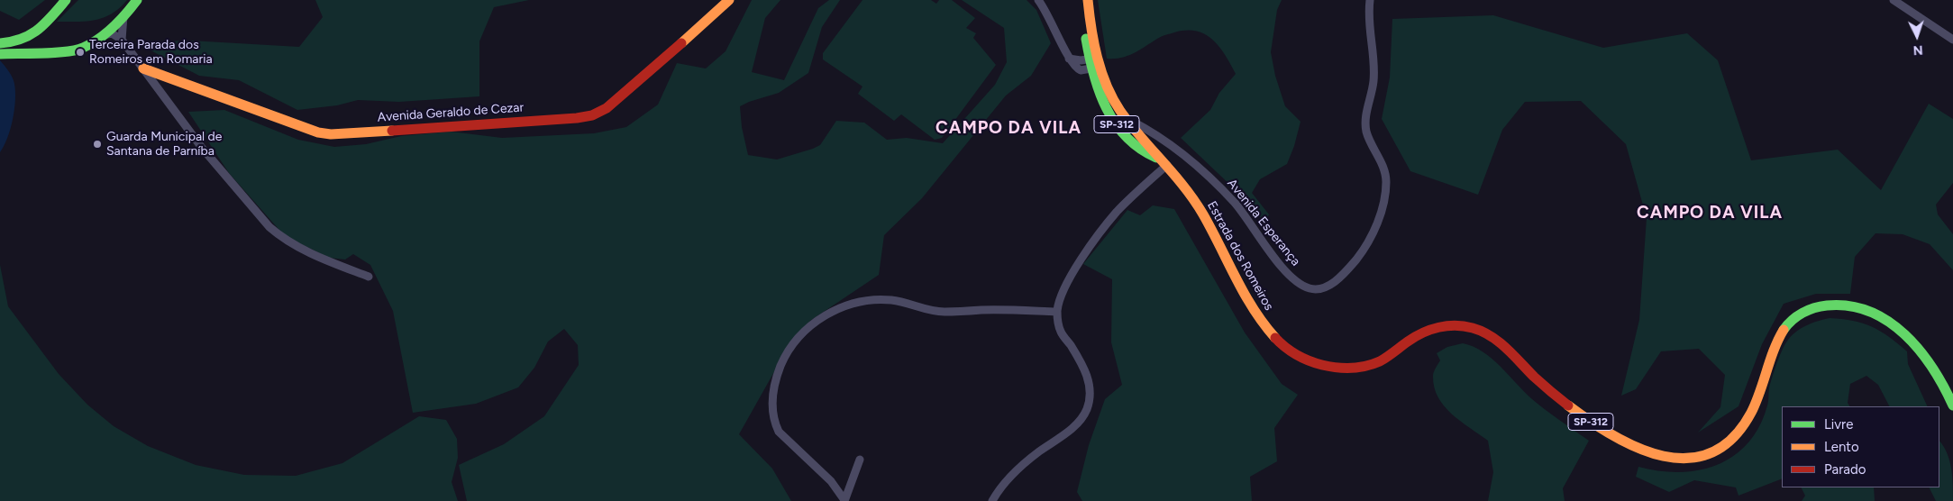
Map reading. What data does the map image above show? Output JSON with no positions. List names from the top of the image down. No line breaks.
{"streets":{"main road":["Avenida Geraldo de Cezar","SP-312","Estrada dos Romeiros"],"street":["Avenida Esperança"]},"crossings":[["Avenida Esperança","Estrada dos Romeiros"]],"districts":["CAMPO DA VILA","CAMPO DA VILA"],"places":["Terceira Parada dos Romeiros em Romaria","Guarda Municipal de Santana de Parníba"],"legend":["Livre","Lento","Parado"],"north":"bottom"}
